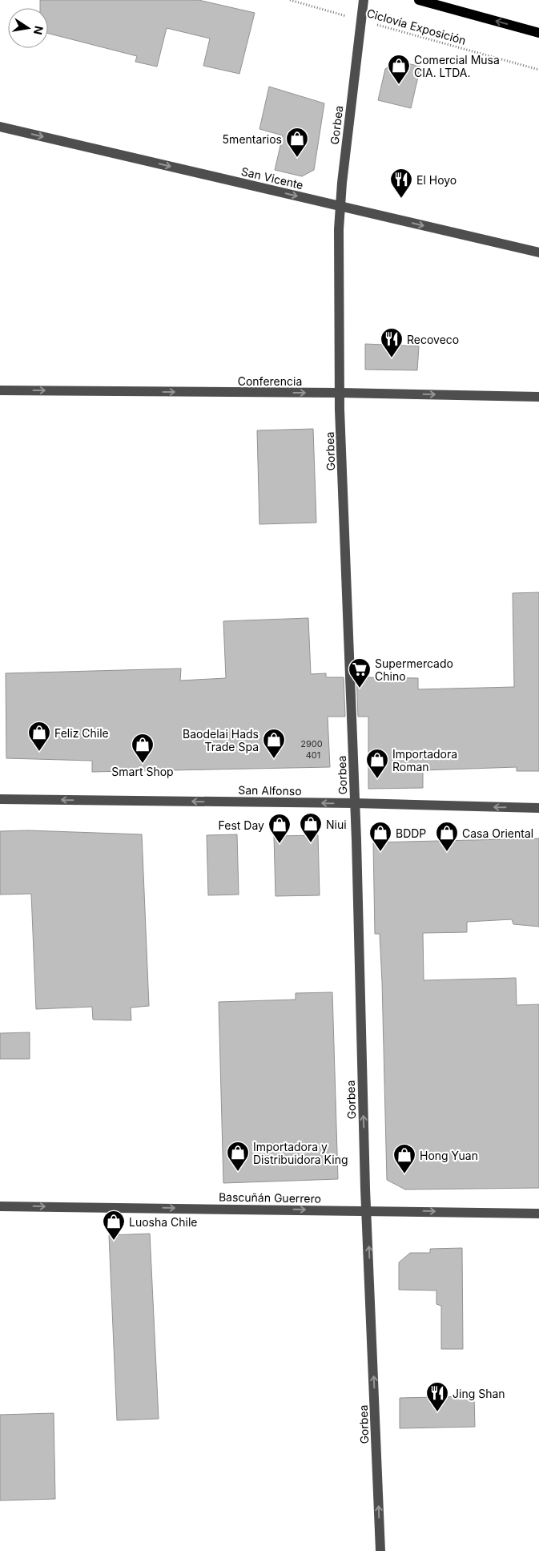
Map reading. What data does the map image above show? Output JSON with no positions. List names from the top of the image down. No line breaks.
{"streets":{"street":["Gorbea","San Vicente","Conferencia","San Alfonso","Bascuñán Guerrero"],"path":["Ciclovía Exposición"]},"crossings":[["Ciclovía Exposición","Gorbea"],["Gorbea","San Vicente"],["Gorbea","Conferencia"],["Gorbea","San Alfonso"],["Gorbea","Bascuñán Guerrero"]],"one_way":["Gorbea","San Vicente","Conferencia","San Alfonso","Bascuñán Guerrero"],"places":{"shop":["Comercial Musa CIA. LTDA.","5mentarios","Feliz Chile","Baodelai Hads Trade Spa","Smart Shop","Importadora Roman","Niui","Fest Day","BDDP","Casa Oriental","Importadora y Distribuidora King","Hong Yuan","Luosha Chile"],"restaurant":["El Hoyo","Recoveco","Jing Shan"],"supermarket":["Supermercado Chino"]},"house_numbers":["2900","401"],"north":"right"}
